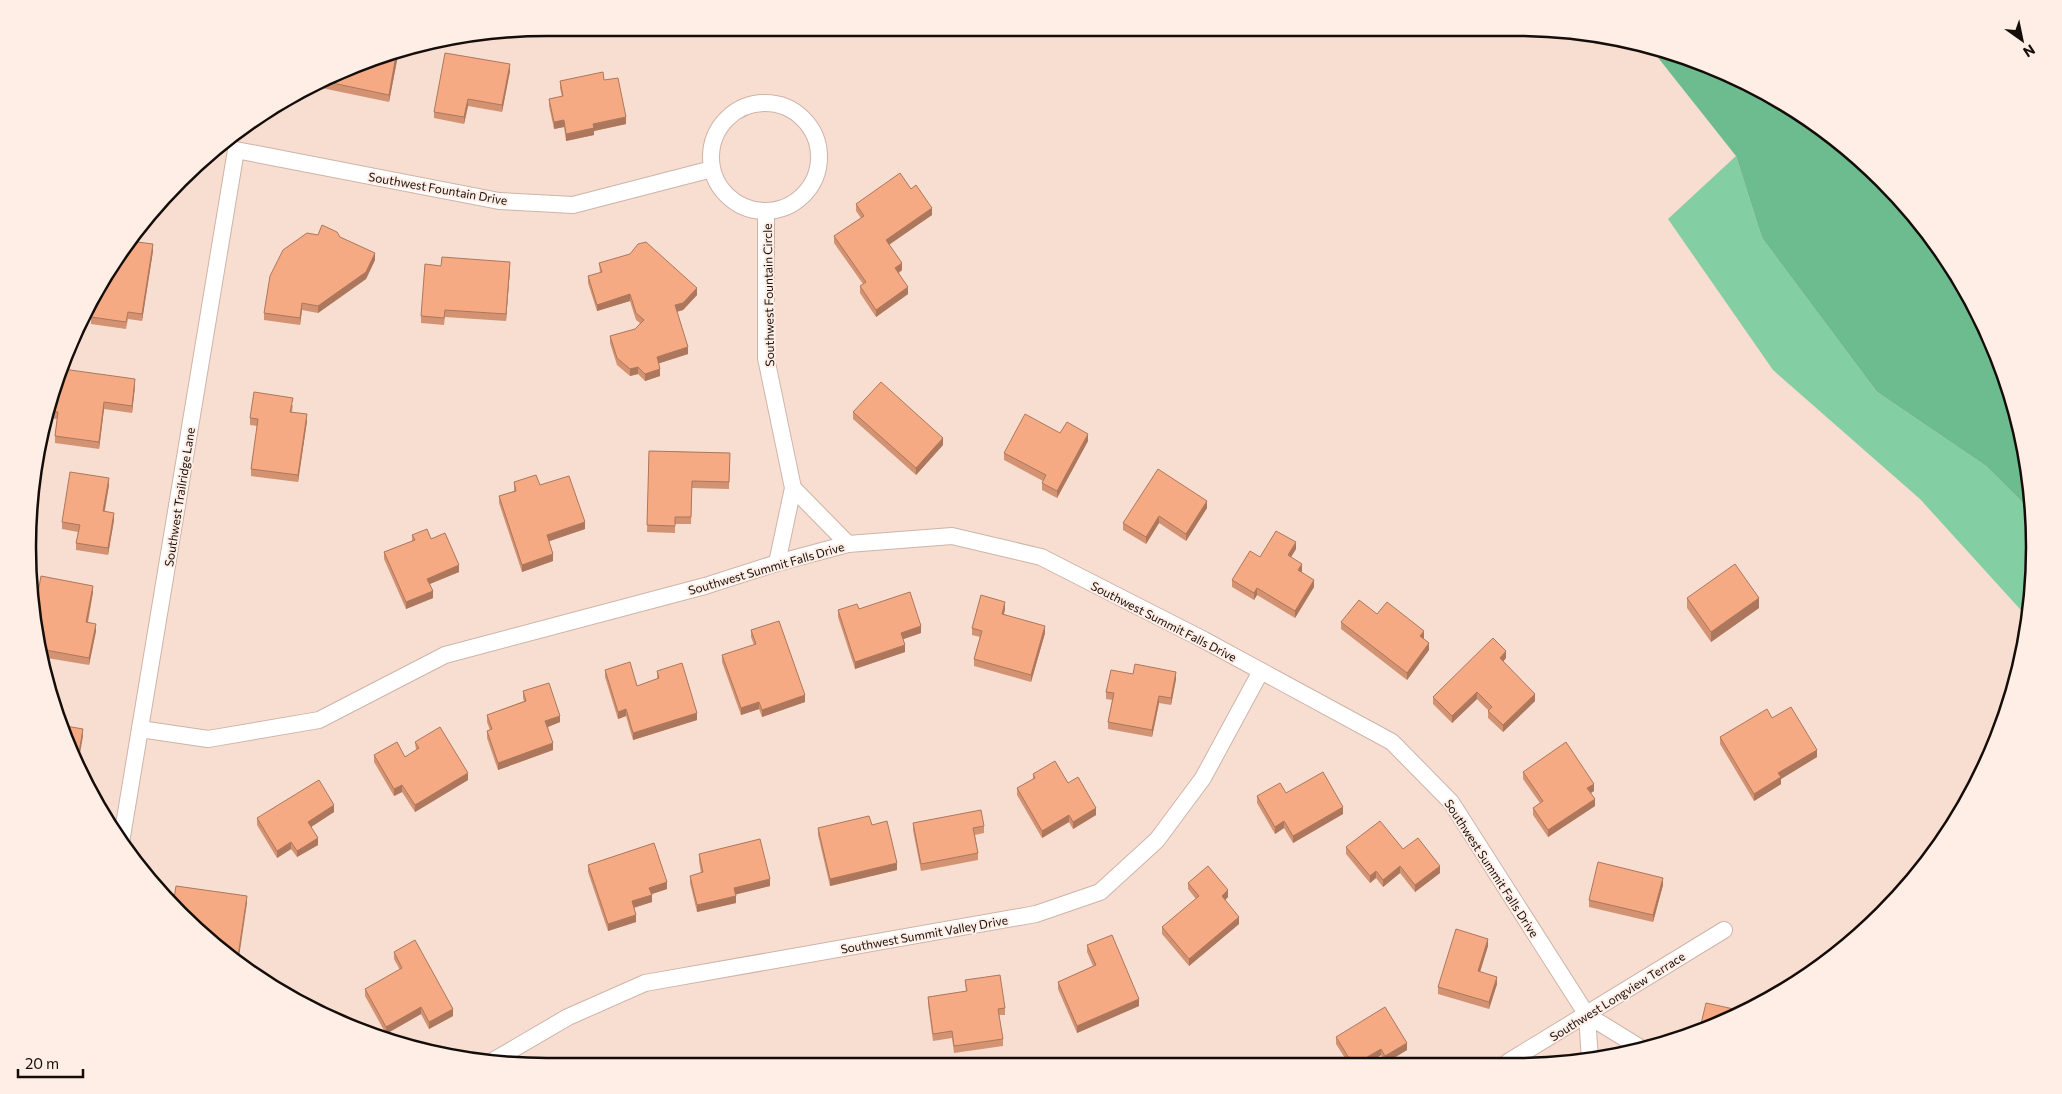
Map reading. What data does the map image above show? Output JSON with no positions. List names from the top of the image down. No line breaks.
{"streets":{"street":["Southwest Fountain Drive","Southwest Fountain Circle","Southwest Trailridge Lane","Southwest Summit Falls Drive","Southwest Summit Valley Drive","Southwest Longview Terrace"]},"crossings":[["Southwest Fountain Drive","Southwest Fountain Circle"],["Southwest Fountain Drive","Southwest Trailridge Lane"],["Southwest Fountain Circle","Southwest Summit Falls Drive"],["Southwest Trailridge Lane","Southwest Summit Falls Drive"],["Southwest Summit Falls Drive","Southwest Summit Valley Drive"],["Southwest Summit Falls Drive","Southwest Longview Terrace"]],"scale_bar":"20 m","north":"bottom right"}
